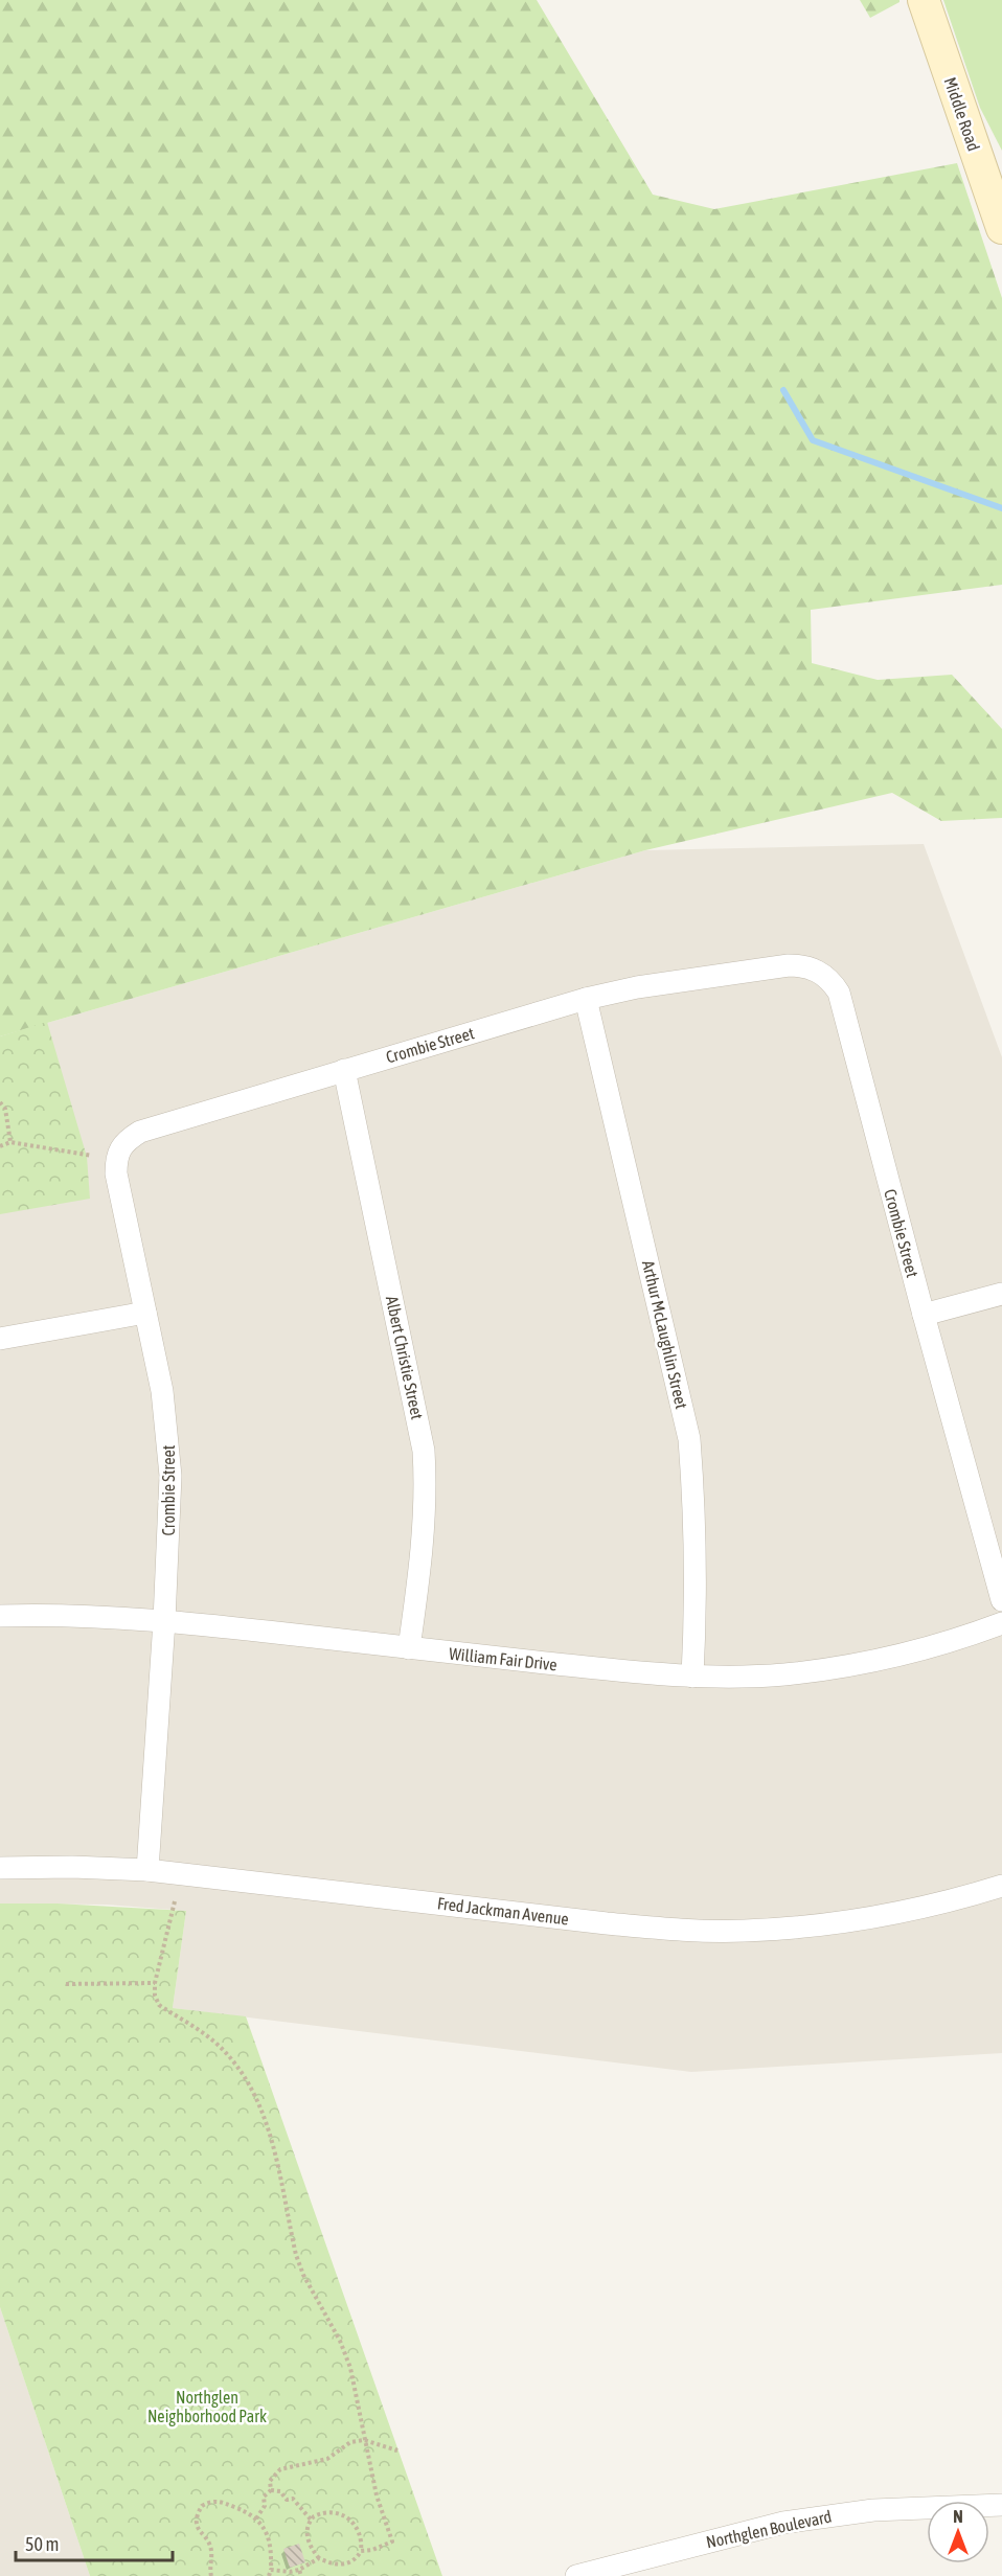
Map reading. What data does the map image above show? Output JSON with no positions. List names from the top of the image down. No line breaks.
{"streets":{"street":["Middle Road","Crombie Street","Arthur McLaughlin Street","Albert Christie Street","William Fair Drive","Fred Jackman Avenue","Northglen Boulevard"]},"crossings":[["Crombie Street","Arthur McLaughlin Street"],["Crombie Street","Albert Christie Street"],["Crombie Street","William Fair Drive"],["Crombie Street","Fred Jackman Avenue"],["Arthur McLaughlin Street","William Fair Drive"],["Albert Christie Street","William Fair Drive"]],"parks":["Northglen Neighborhood Park"],"scale_bar":"50 m","north":"top"}
